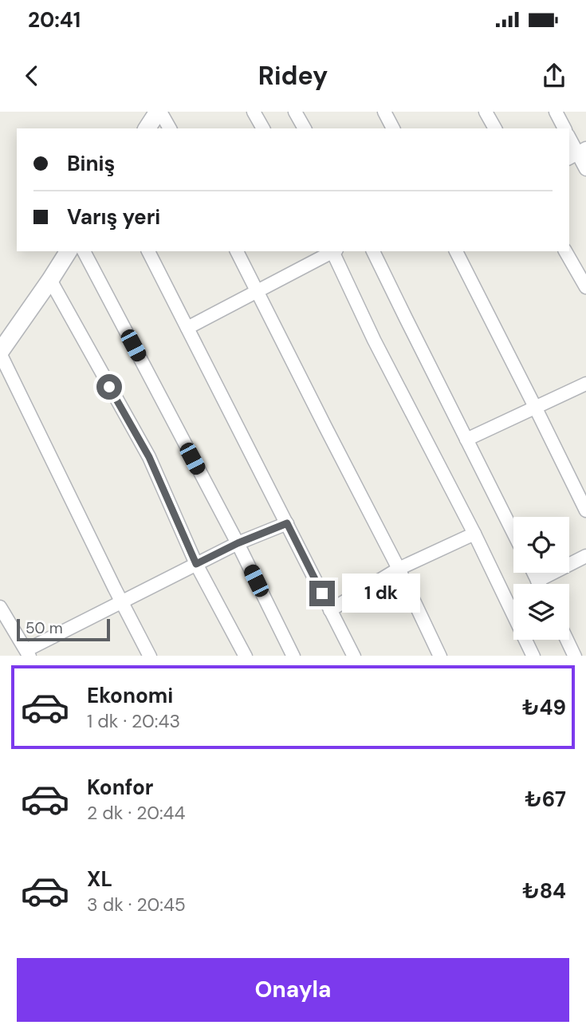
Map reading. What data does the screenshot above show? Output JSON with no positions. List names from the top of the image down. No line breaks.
{"scale_bar":"50 m","page":{"status":"20:41","header":"Ridey","banner":["Biniş","Varış yeri"],"bubble":"1 dk","scale":"50 m","list":[{"name":"Ekonomi","note":"1 dk · 20:43","value":"₺49"},{"name":"Konfor","note":"2 dk · 20:44","value":"₺67"},{"name":"XL","note":"3 dk · 20:45","value":"₺84"}],"buttons":"Onayla"}}
